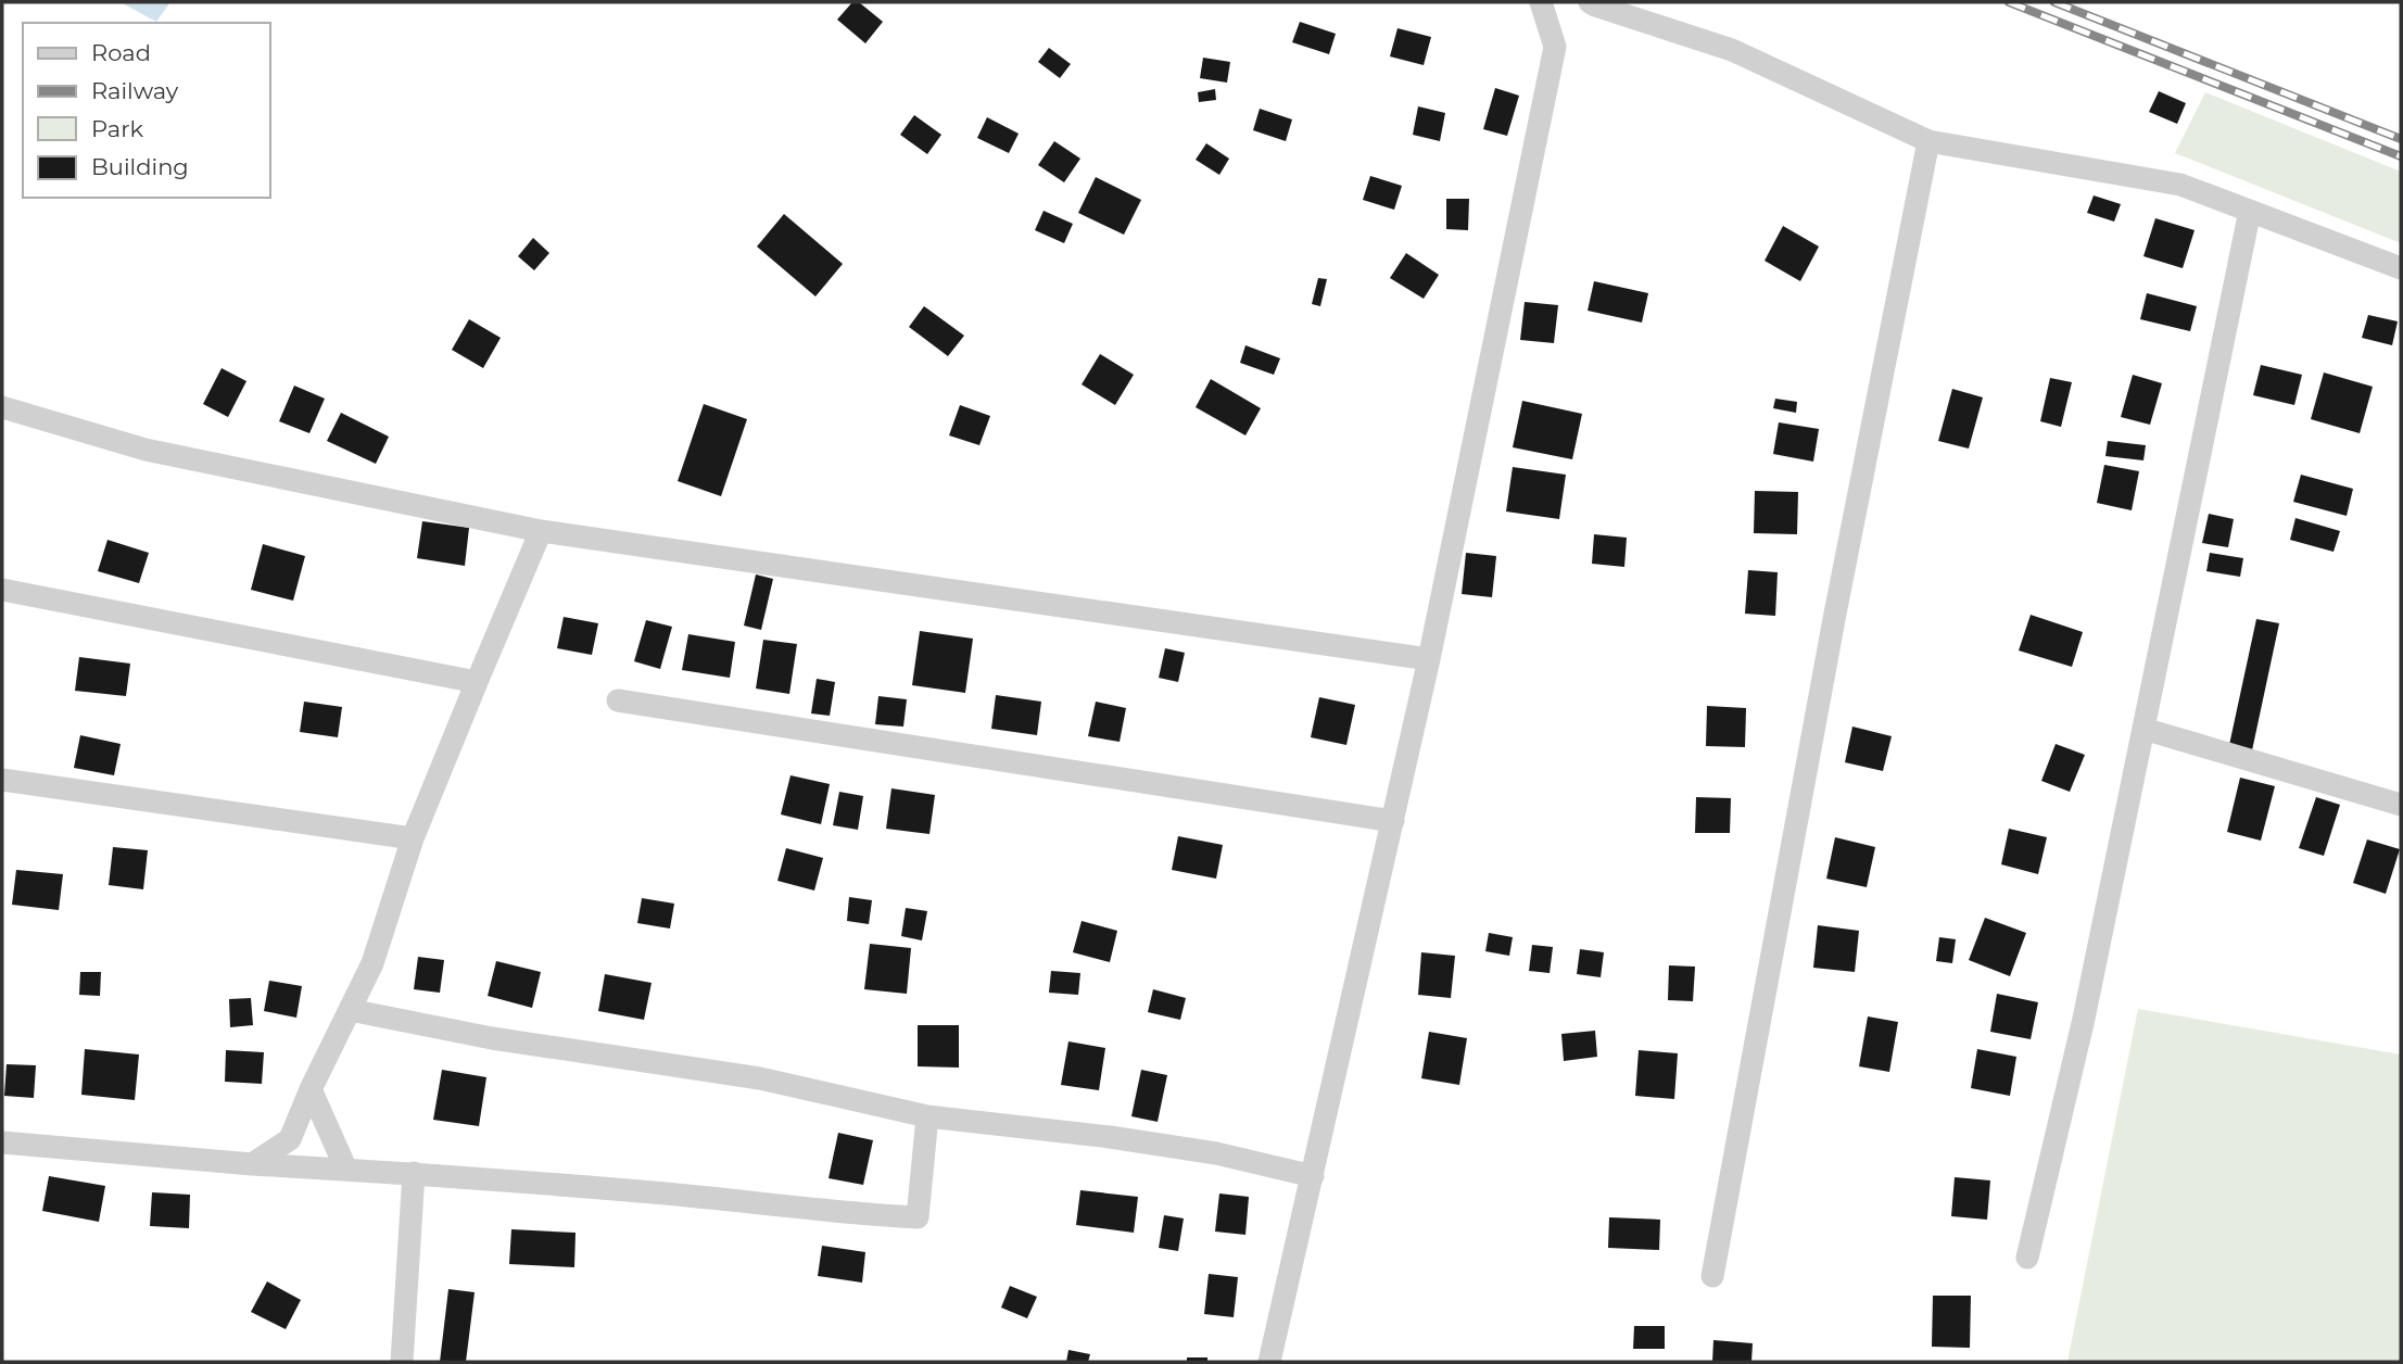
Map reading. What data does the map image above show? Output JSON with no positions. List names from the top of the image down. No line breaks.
{"legend":["Road","Railway","Park","Building"]}
